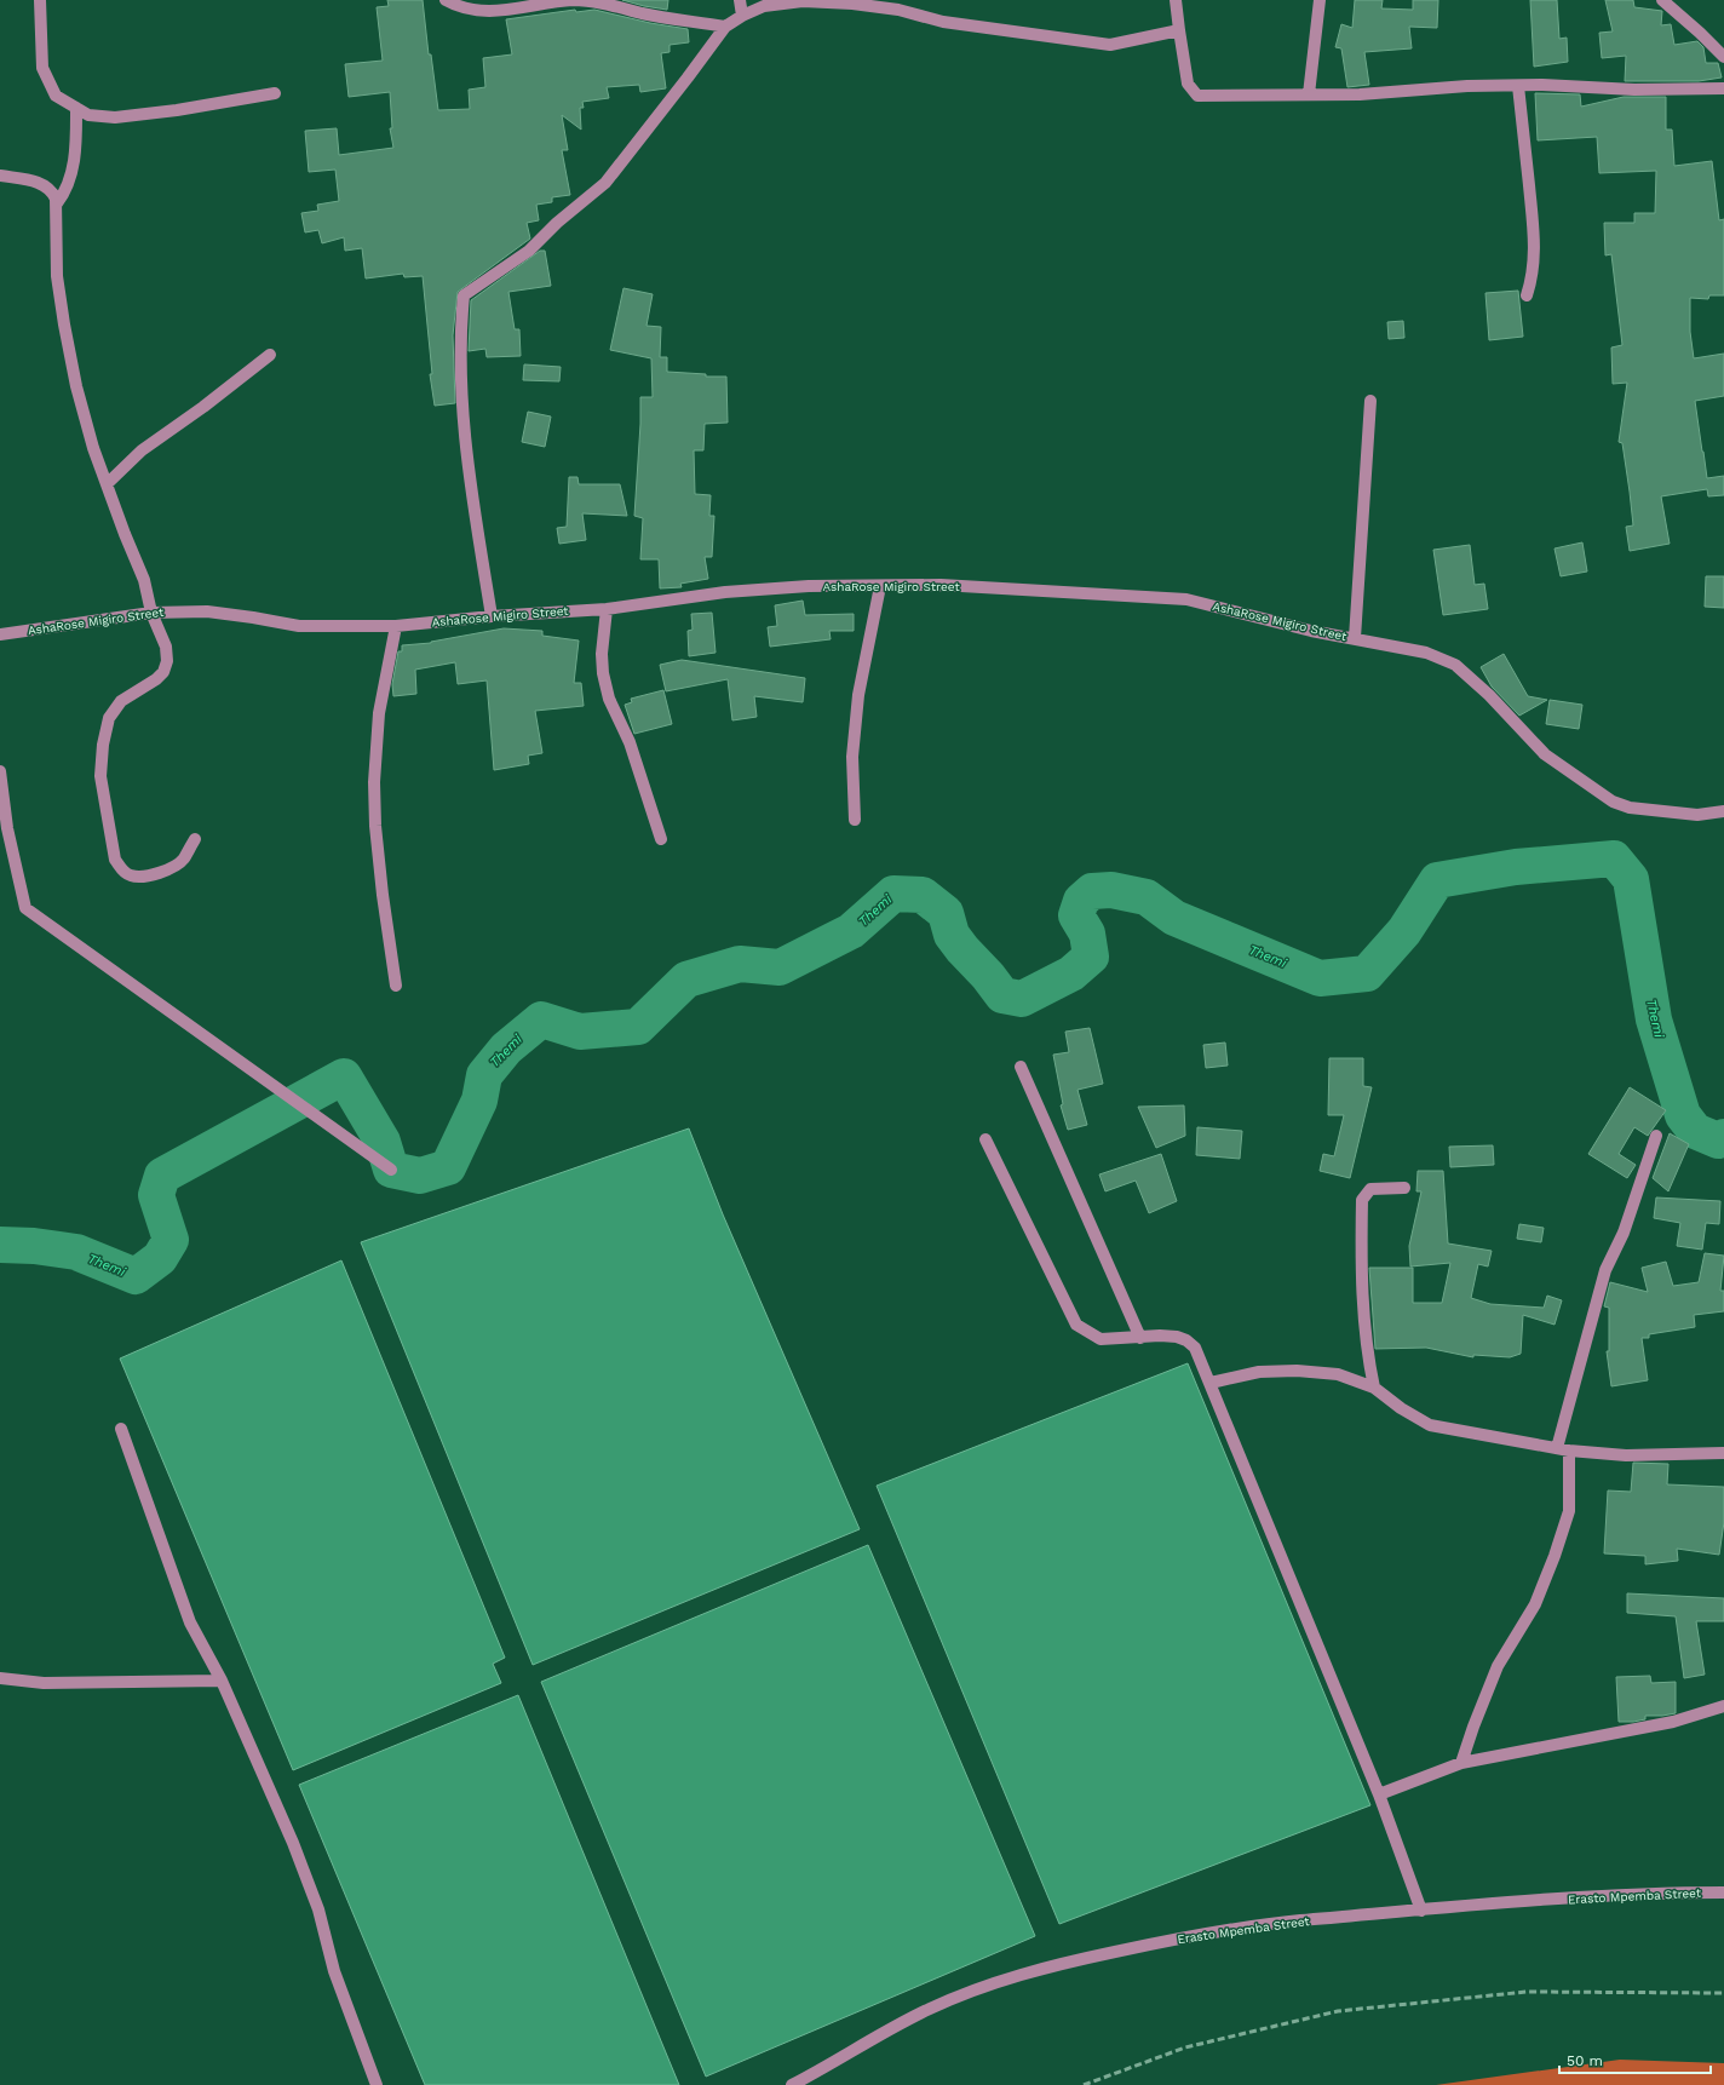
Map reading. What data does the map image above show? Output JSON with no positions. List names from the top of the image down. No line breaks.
{"streets":{"street":["AshaRose Migiro Street","Erasto Mpemba Street"]},"water":["Themi"],"scale_bar":"50 m"}
